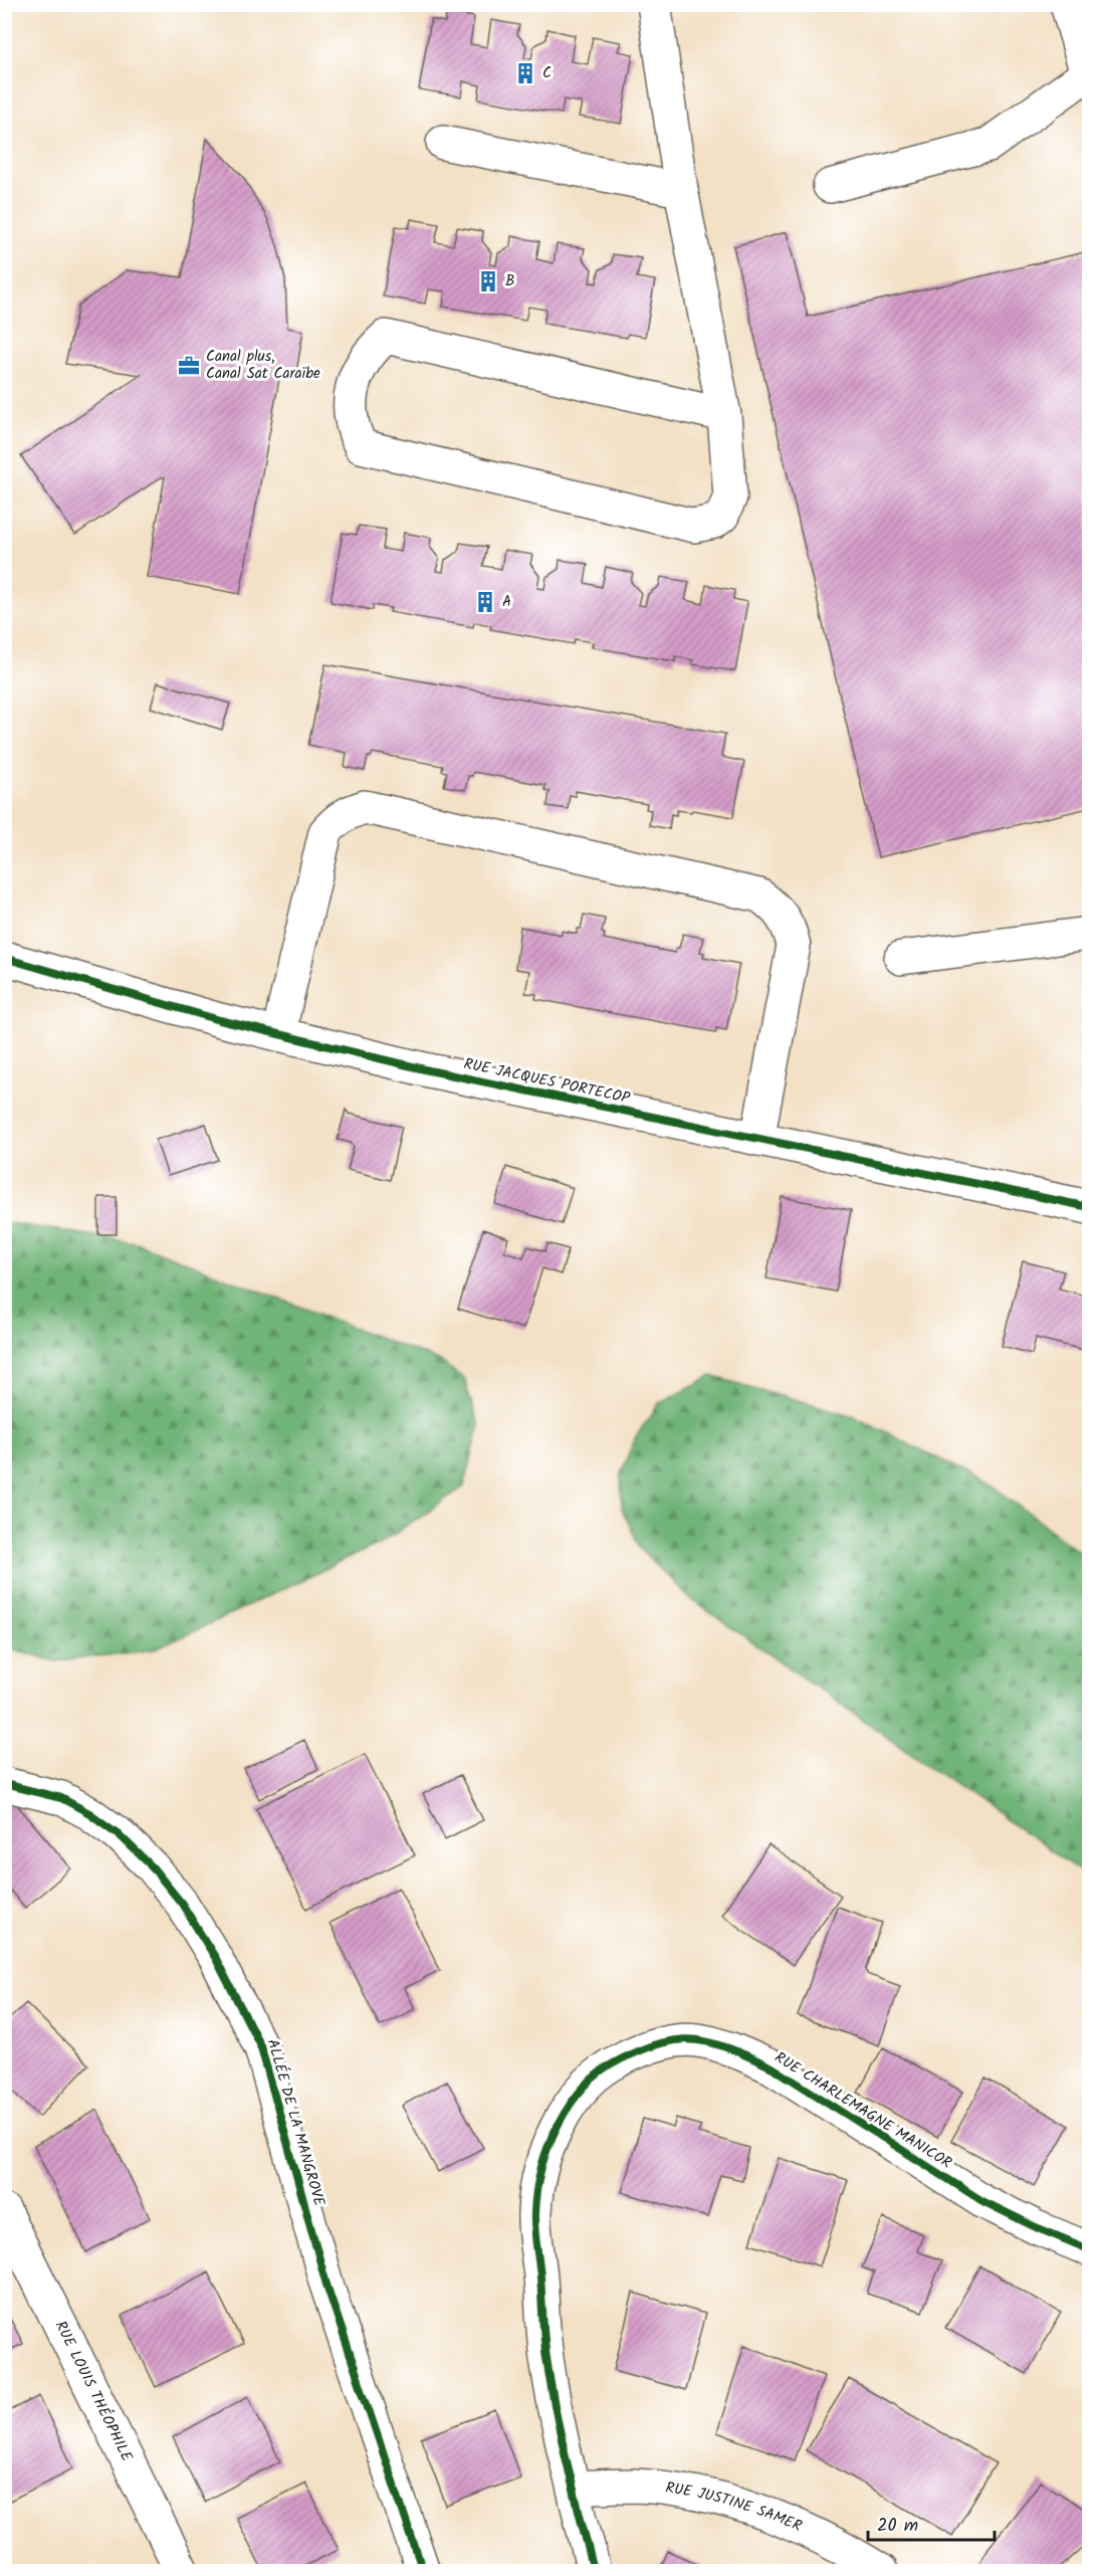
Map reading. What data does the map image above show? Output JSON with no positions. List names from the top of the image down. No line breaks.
{"streets":{"street":["RUE JACQUES PORTECOP","RUE CHARLEMAGNE MANICOR","ALLÉE DE LA MANGROVE","RUE LOUIS THÉOPHILE","RUE JUSTINE SAMER"]},"crossings":[["RUE CHARLEMAGNE MANICOR","RUE JUSTINE SAMER"]],"places":{"building":["C","B","A"],"office":["Canal plus, Canal Sat Caraïbe"]},"scale_bar":"20 m"}
